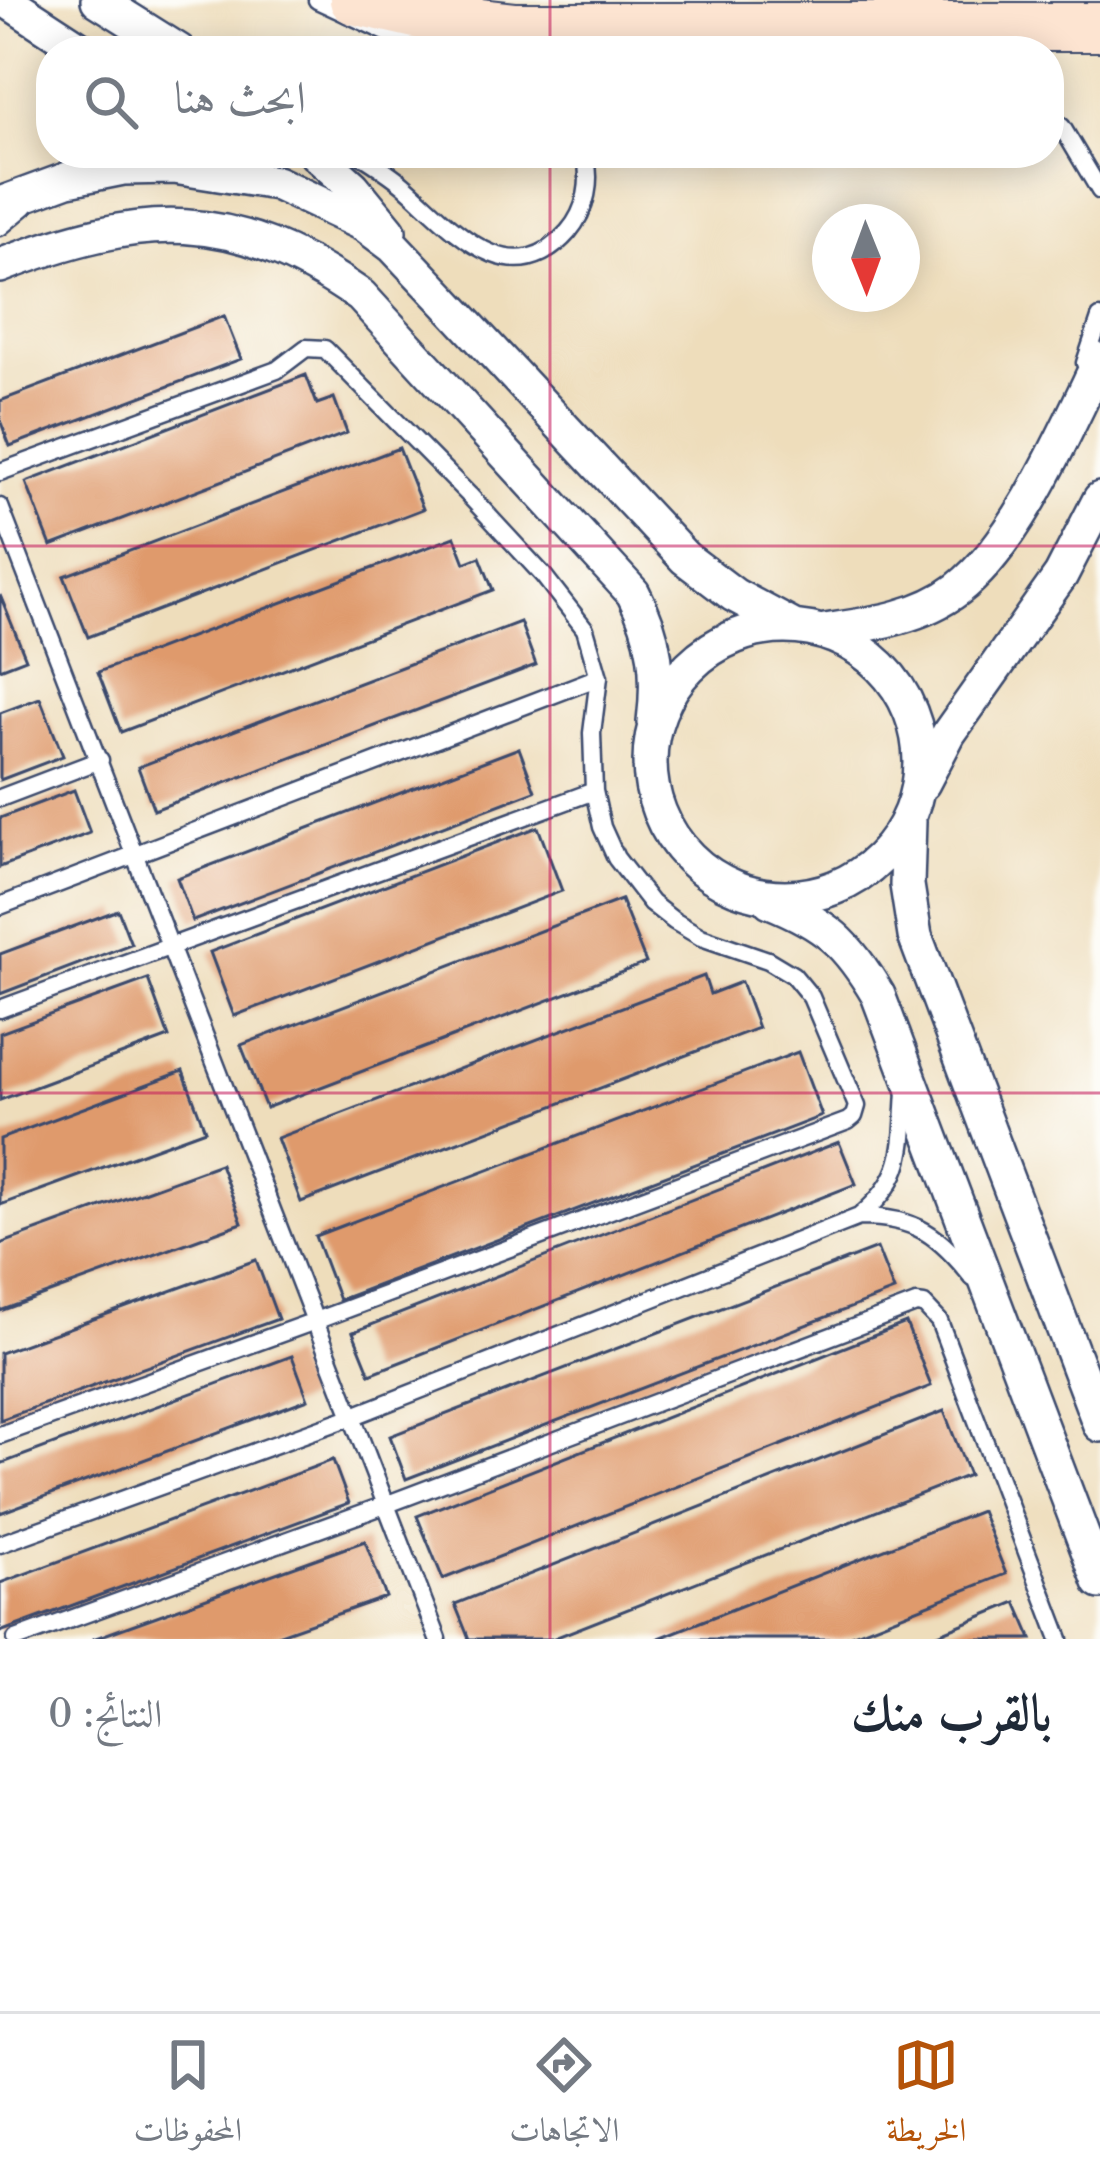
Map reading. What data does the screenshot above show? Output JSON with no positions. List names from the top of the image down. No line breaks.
{"north":"bottom","page":{"search":"ابحث هنا","heading":["بالقرب منك","النتائج: 0"],"nav":["الخريطة","الاتجاهات","المحفوظات"]}}
